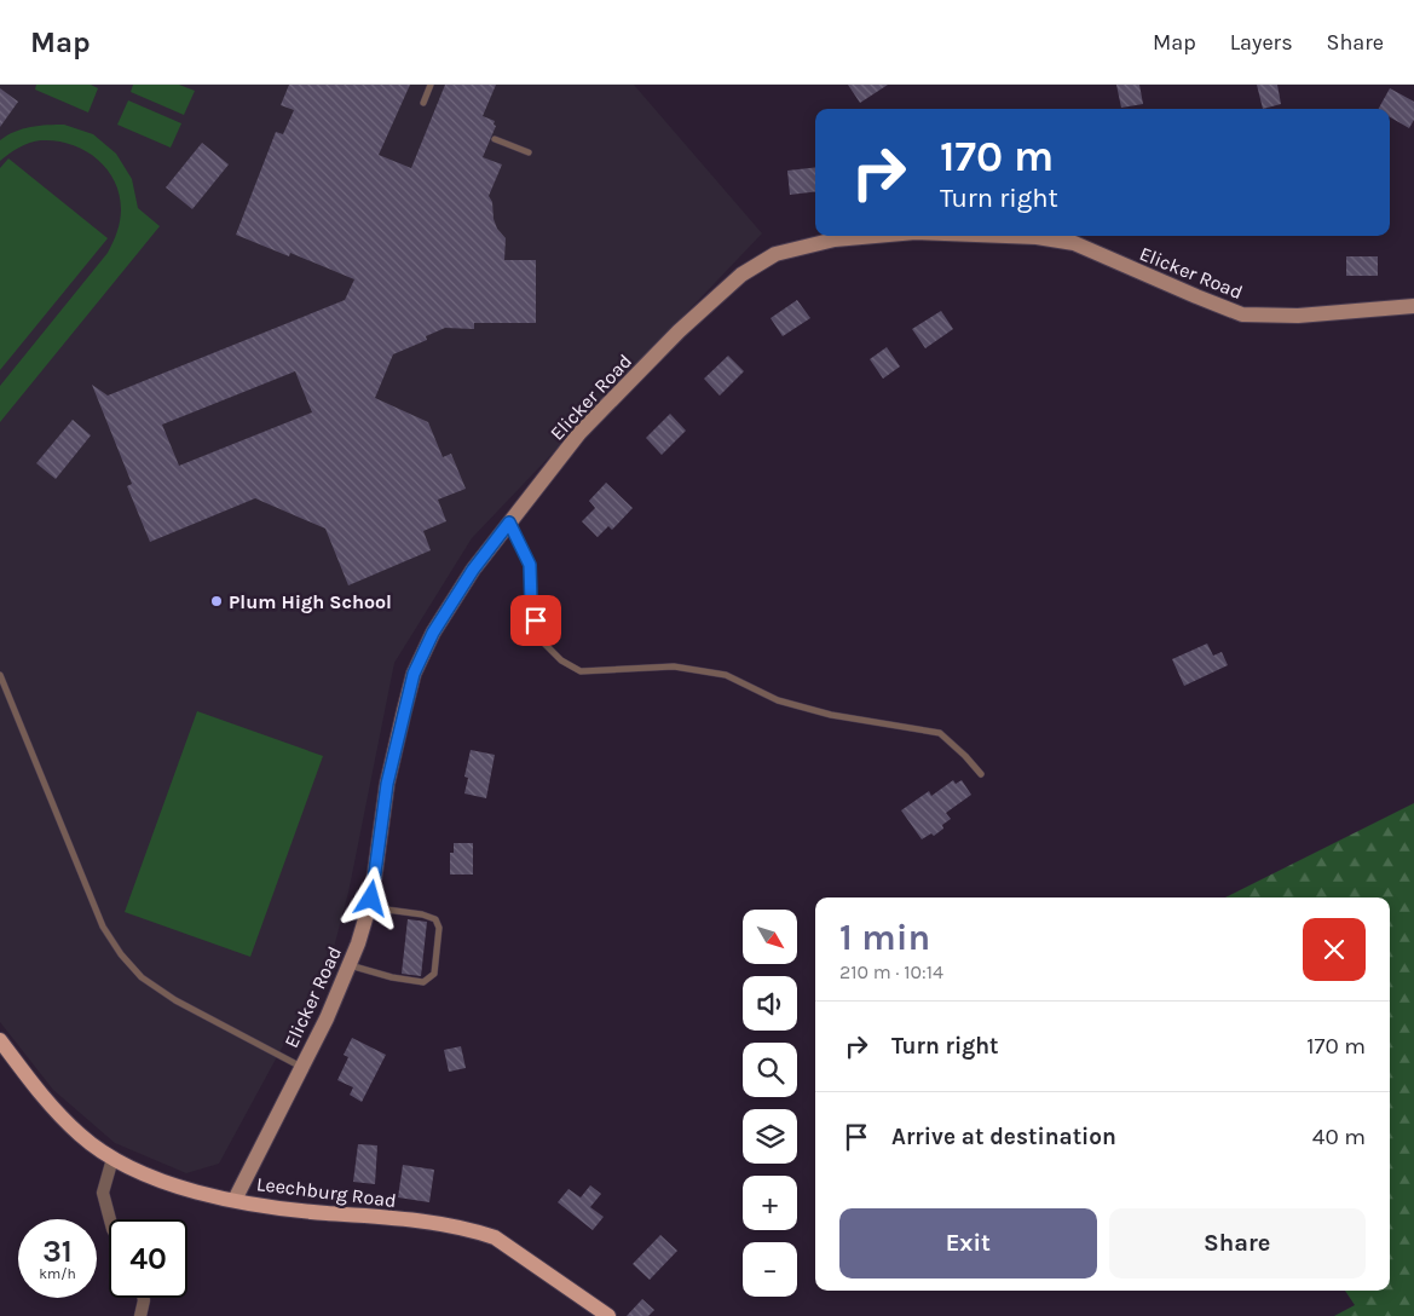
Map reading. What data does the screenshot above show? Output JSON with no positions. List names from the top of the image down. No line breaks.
{"streets":{"main road":["Leechburg Road"],"street":["Elicker Road"]},"crossings":[["Elicker Road","Leechburg Road"]],"places":["Plum High School"],"north":"bottom right","page":{"header":"Map","nav":["Map","Layers","Share"],"turn":["170 m","Turn right"],"heading":["1 min","210 m · 10:14"],"map_buttons":["+","−"],"list":[{"name":"Turn right","value":"170 m"},{"name":"Arrive at destination","value":"40 m"}],"buttons":["Exit","Share"],"speed":"31 km/h","limit":"40"}}
